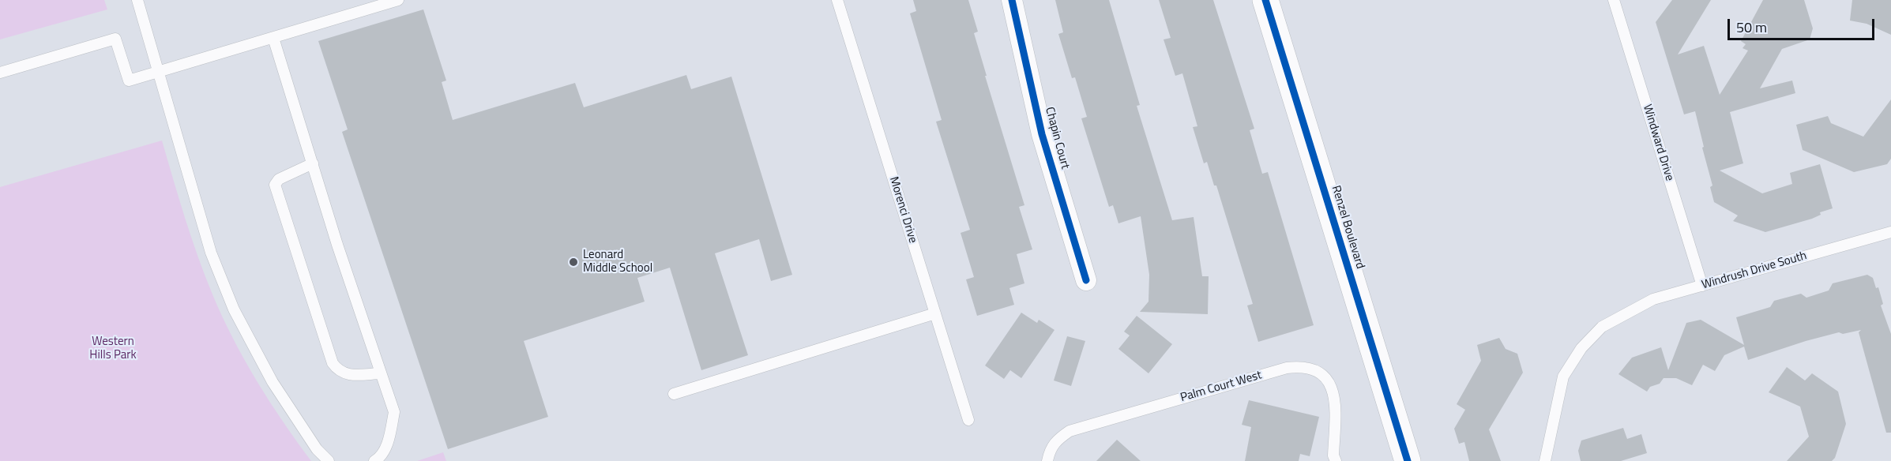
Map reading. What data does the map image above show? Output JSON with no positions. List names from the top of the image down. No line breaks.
{"streets":{"street":["Chapin Court","Renzel Boulevard"],"lane":["Windward Drive","Morenci Drive","Windrush Drive South","Palm Court West"]},"crossings":[["Windward Drive","Windrush Drive South"]],"parks":["Western Hills Park"],"places":["Leonard Middle School"],"scale_bar":"50 m"}
